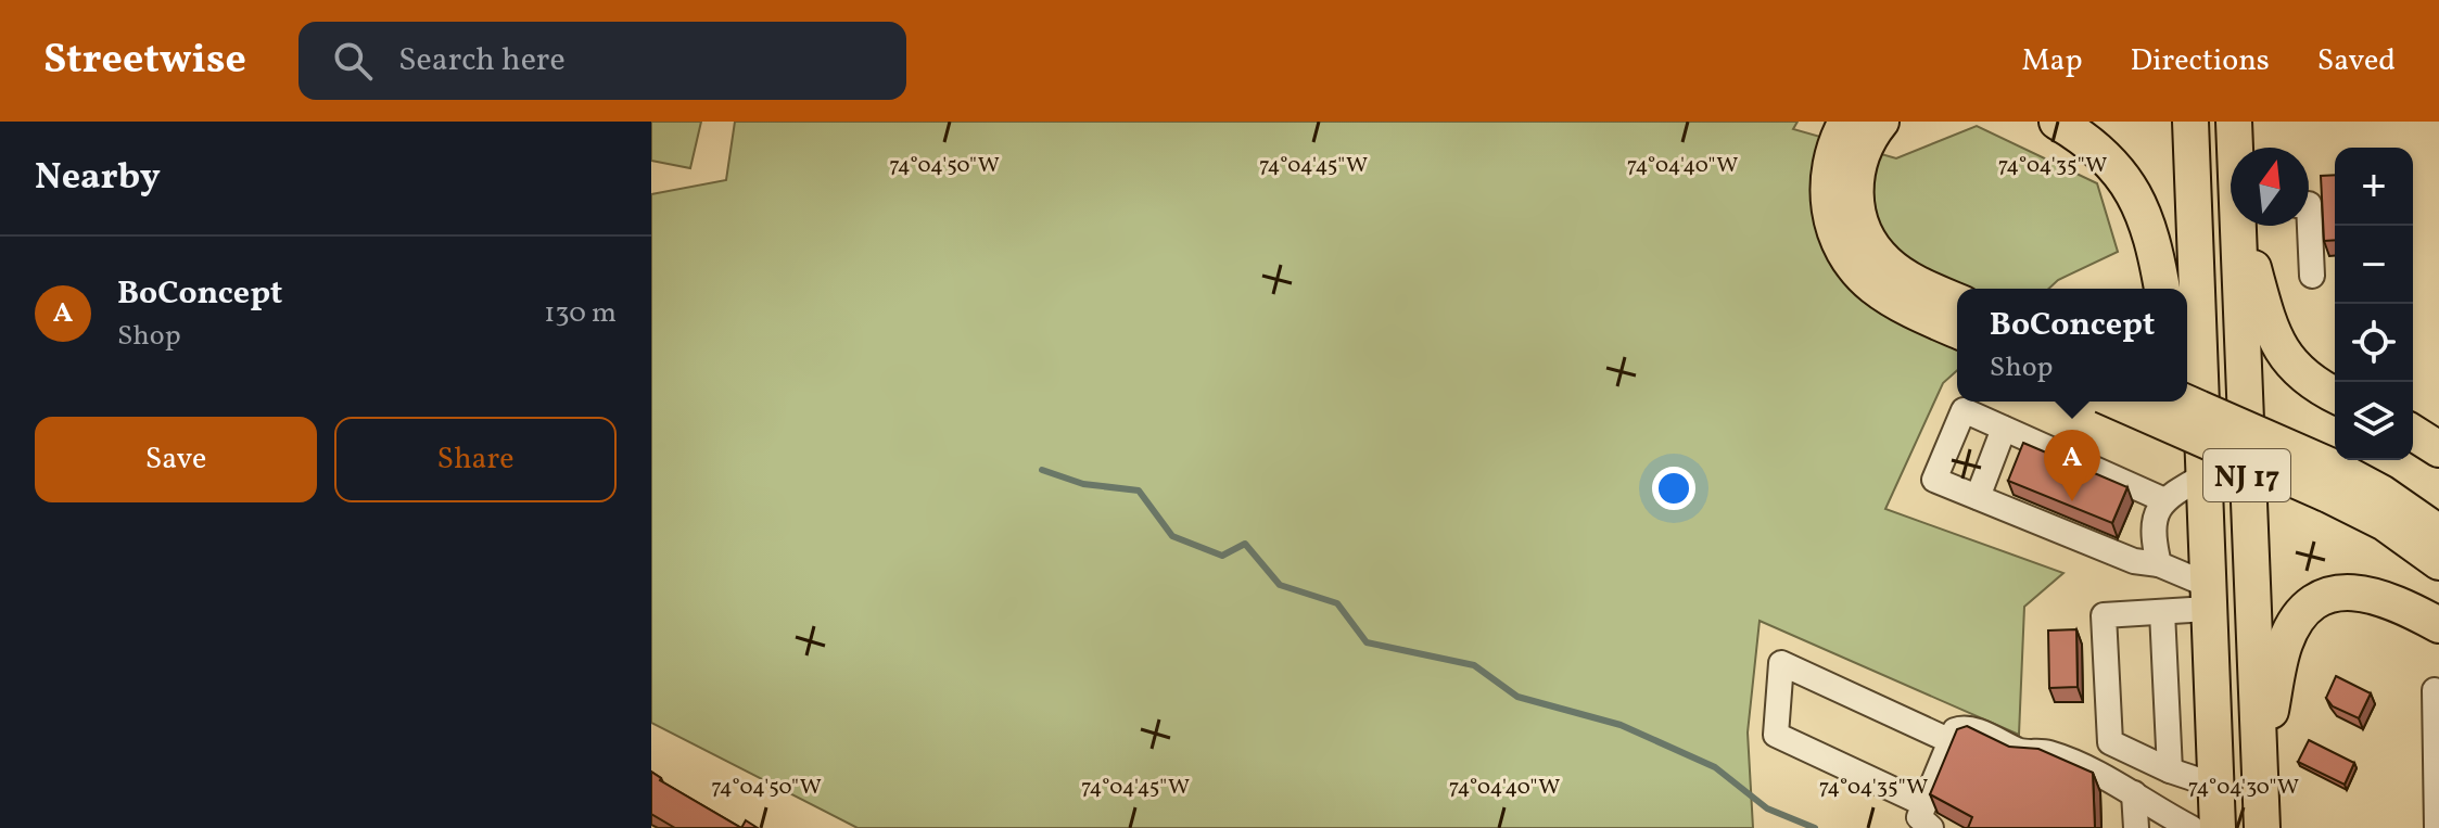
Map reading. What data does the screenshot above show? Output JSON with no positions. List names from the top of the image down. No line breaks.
{"streets":{"highway":["NJ 17"]},"north":"top","page":{"header":"Streetwise","search":"Search here","nav":["Map","Directions","Saved"],"heading":"Nearby","map_buttons":["+","−"],"list":[{"mark":"A","name":"BoConcept","note":"Shop","value":"130 m"}],"popup":["BoConcept","Shop"],"buttons":["Save","Share"],"pins":"A"},"coordinates":["74°04'50\"W","74°04'45\"W","74°04'40\"W","74°04'35\"W","74°04'30\"W"]}
